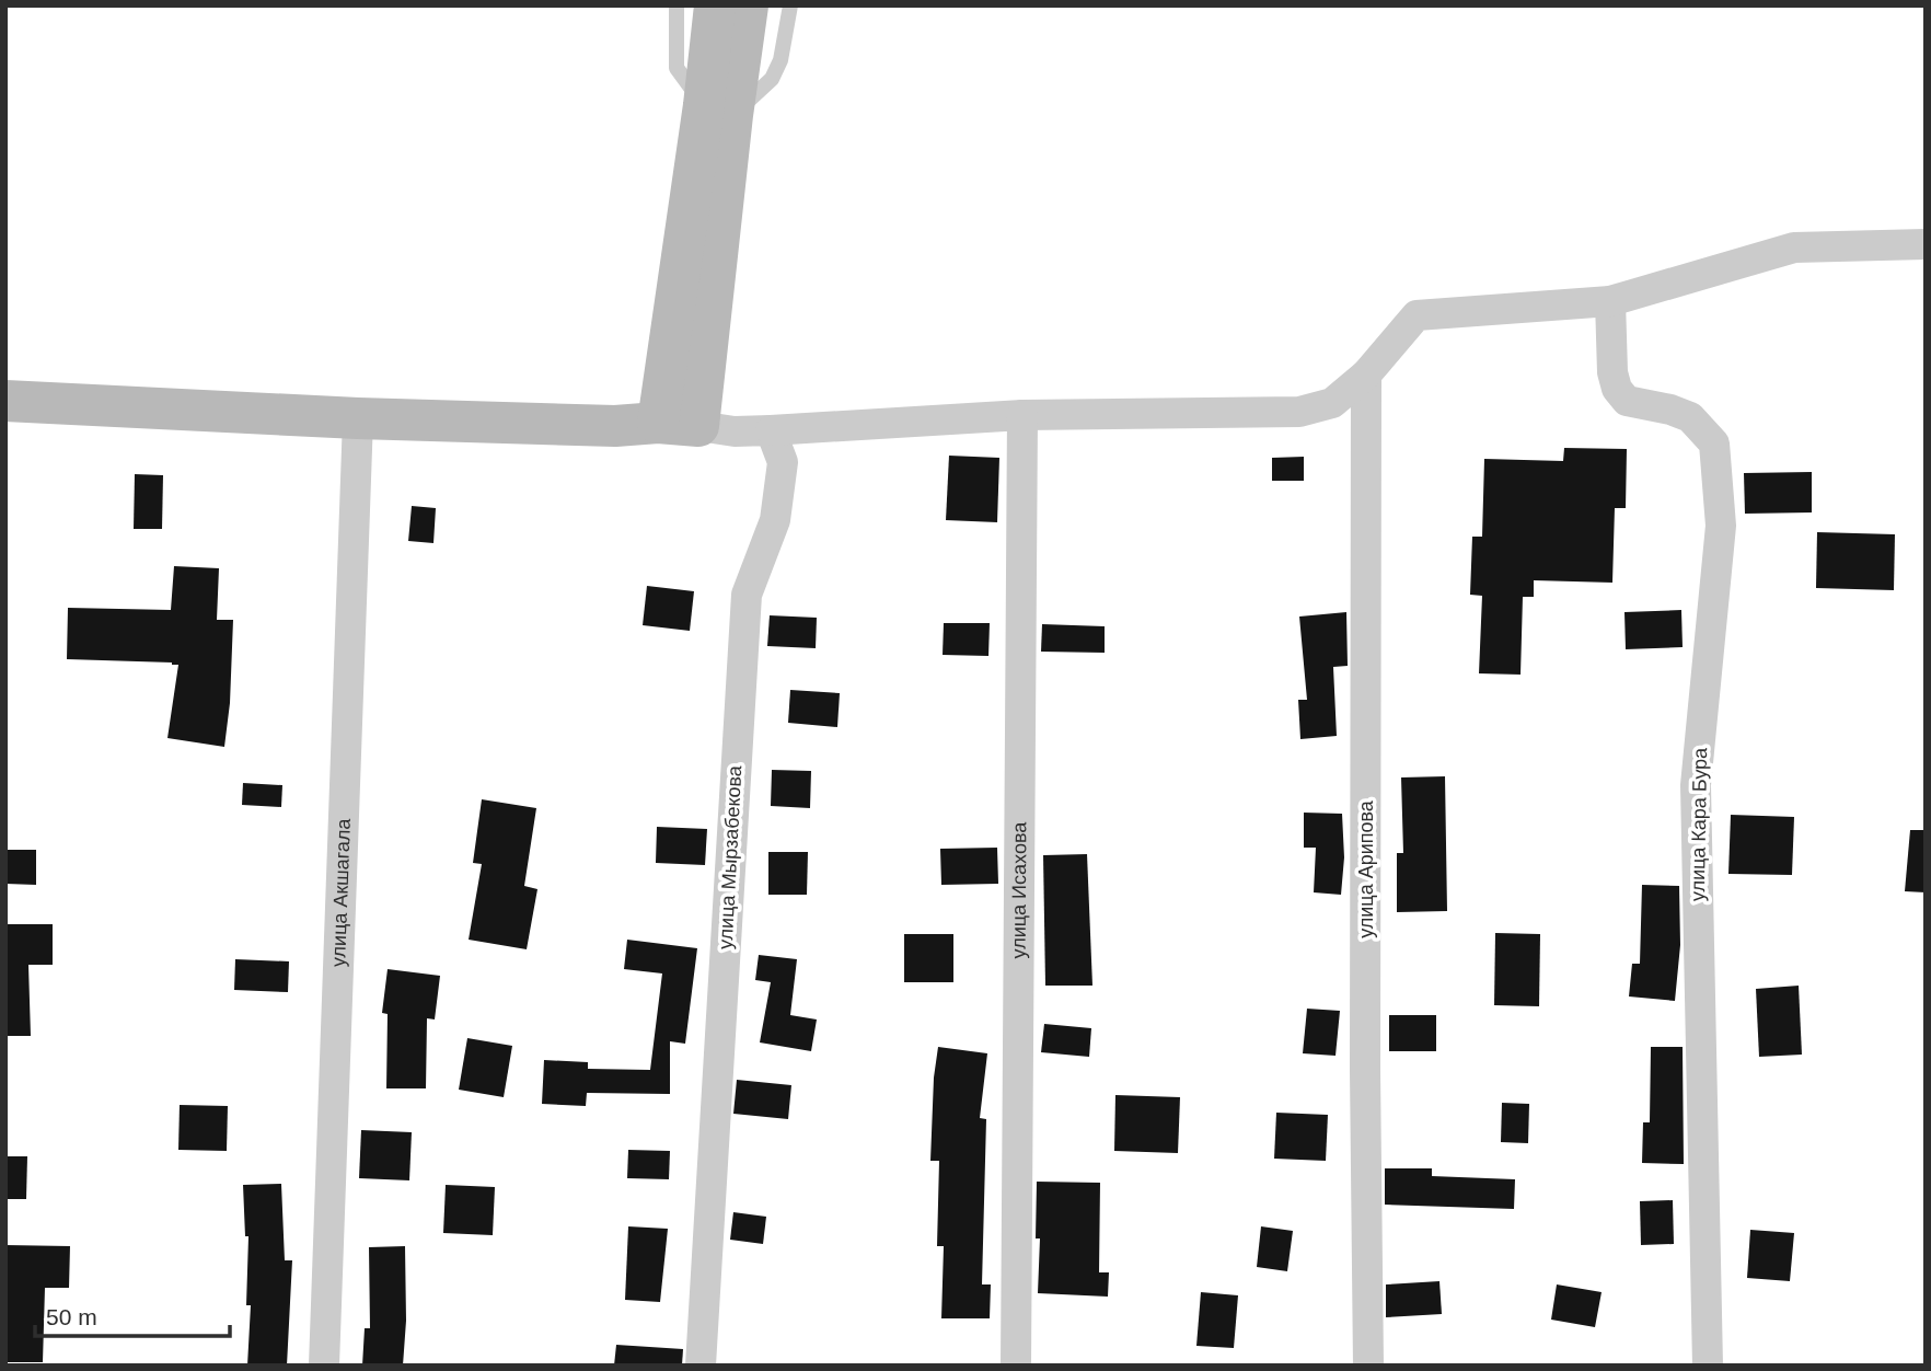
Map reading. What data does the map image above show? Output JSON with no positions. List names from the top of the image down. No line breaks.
{"streets":{"street":["улица Кара Бура","улица Мырзабекова","улица Арипова","улица Исахова","улица Акшагала"]},"scale_bar":"50 m"}
